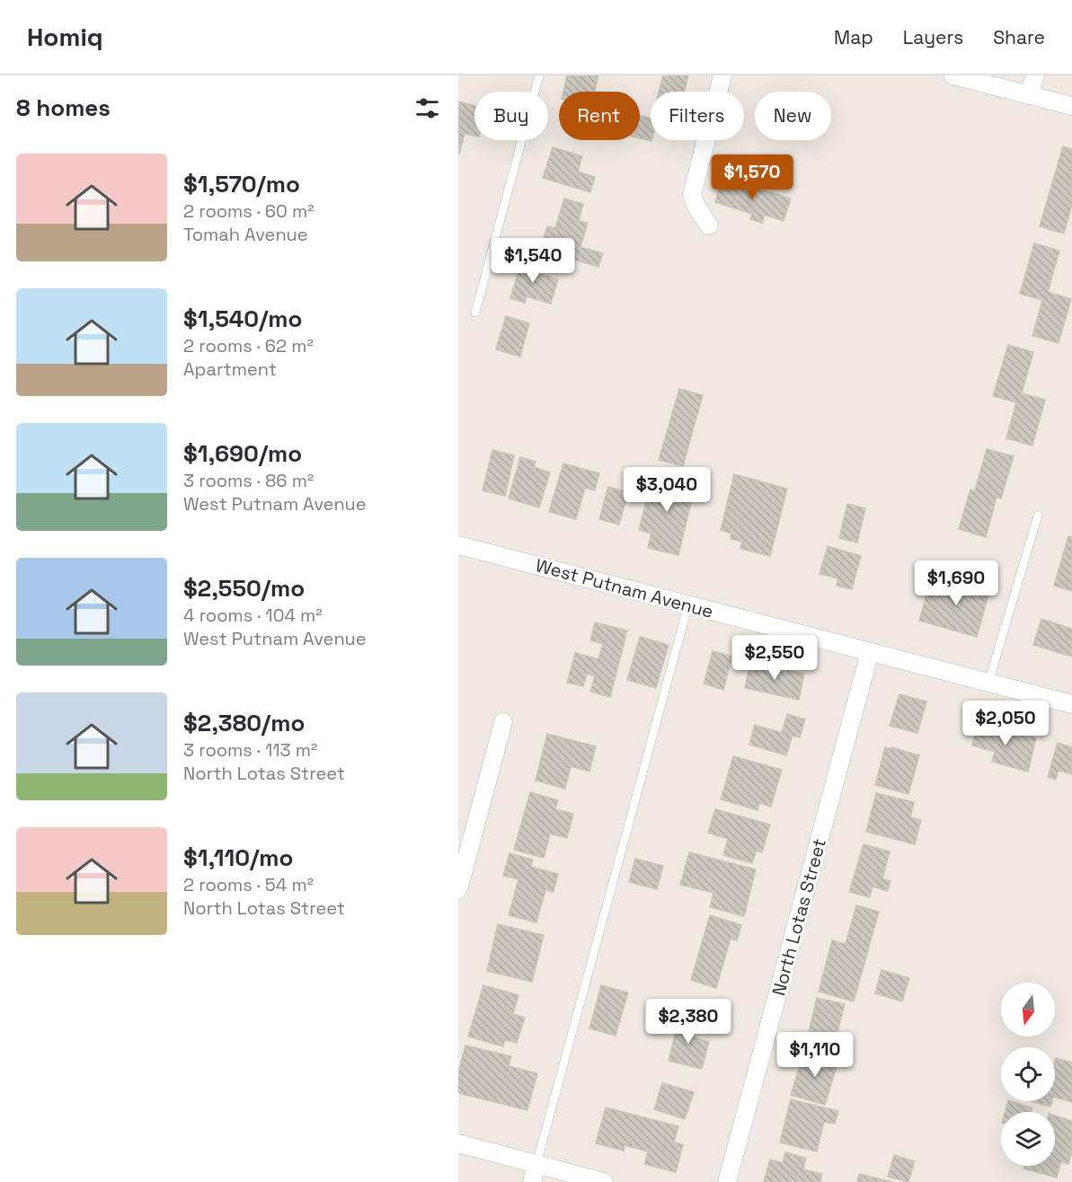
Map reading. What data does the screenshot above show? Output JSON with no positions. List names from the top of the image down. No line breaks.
{"streets":{"street":["West Putnam Avenue","North Lotas Street"]},"crossings":[["West Putnam Avenue","North Lotas Street"]],"north":"bottom","page":{"header":"Homiq","nav":["Map","Layers","Share"],"heading":"8 homes","chip":["Buy","Rent","Filters","New"],"list":[{"name":"$1,570/mo","note":"2 rooms · 60 m² · Tomah Avenue"},{"name":"$1,540/mo","note":"2 rooms · 62 m² · Apartment"},{"name":"$1,690/mo","note":"3 rooms · 86 m² · West Putnam Avenue"},{"name":"$2,550/mo","note":"4 rooms · 104 m² · West Putnam Avenue"},{"name":"$2,380/mo","note":"3 rooms · 113 m² · North Lotas Street"},{"name":"$1,110/mo","note":"2 rooms · 54 m² · North Lotas Street"}],"price":["$1,570","$1,540","$3,040","$1,690","$2,550","$2,050","$2,380","$1,110"]}}
